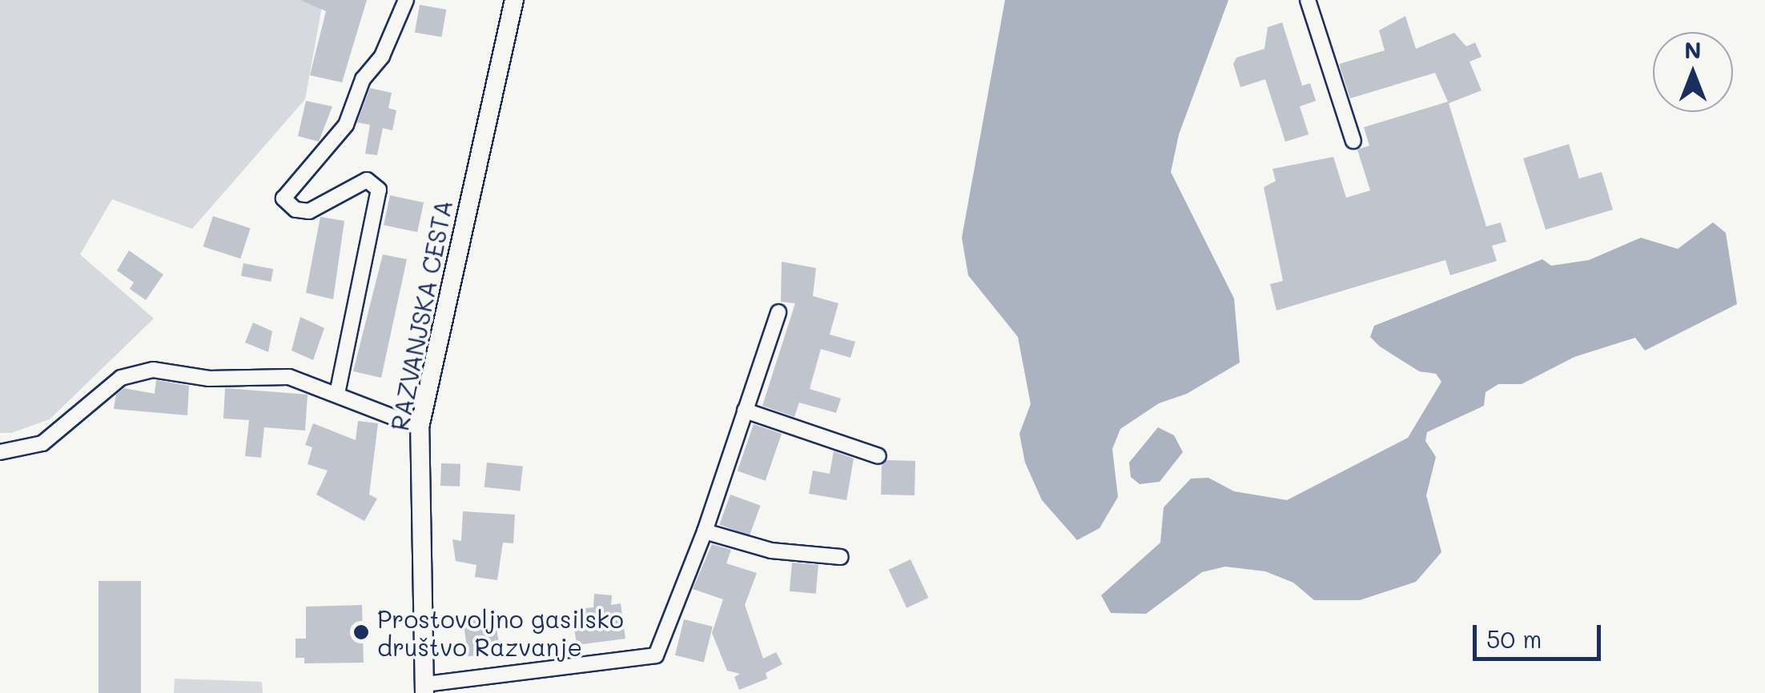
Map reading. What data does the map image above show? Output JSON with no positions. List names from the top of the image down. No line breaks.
{"streets":{"street":["RAZVANJSKA CESTA"]},"places":["Prostovoljno gasilsko društvo Razvanje"],"scale_bar":"50 m","north":"top"}
